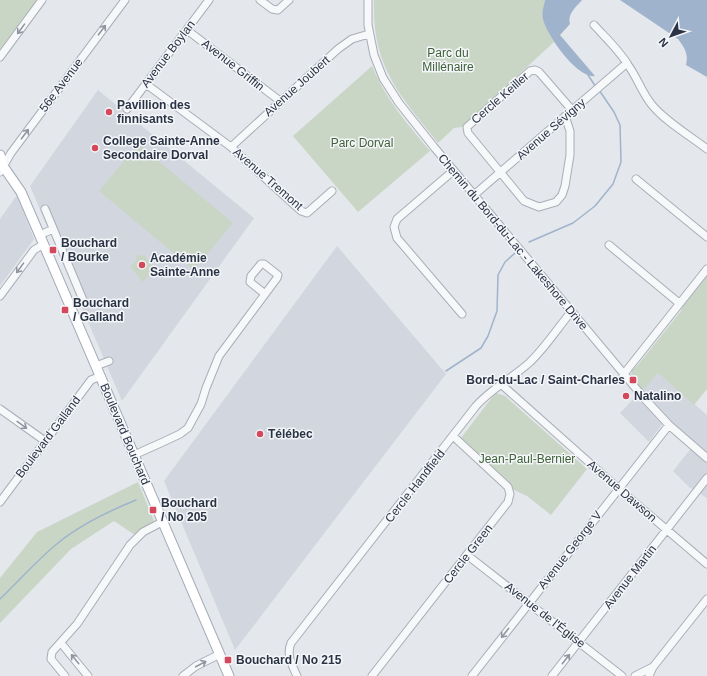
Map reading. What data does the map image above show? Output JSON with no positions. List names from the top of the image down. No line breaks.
{"streets":{"main road":["Boulevard Bouchard"],"street":["Avenue Boylan","Avenue Griffin","56e Avenue","Avenue Joubert","Cercle Keiller","Avenue Sévigny","Avenue Tremont","Chemin du Bord-du-Lac - Lakeshore Drive","Boulevard Galland","Cercle Handfield","Avenue Dawson","Avenue George V","Cercle Green","Avenue Martin","Avenue de l'Église"]},"crossings":[["Avenue Boylan","Avenue Griffin"],["Avenue Boylan","Avenue Tremont"],["Avenue Griffin","Avenue Joubert"],["56e Avenue","Boulevard Bouchard"],["Avenue Joubert","Avenue Tremont"],["Avenue Joubert","Chemin du Bord-du-Lac - Lakeshore Drive"],["Cercle Keiller","Avenue Sévigny"],["Avenue Sévigny","Chemin du Bord-du-Lac - Lakeshore Drive"],["Chemin du Bord-du-Lac - Lakeshore Drive","Cercle Handfield"],["Chemin du Bord-du-Lac - Lakeshore Drive","Avenue George V"],["Boulevard Bouchard","Boulevard Galland"],["Cercle Handfield","Avenue Dawson"],["Cercle Handfield","Cercle Green"],["Avenue Dawson","Avenue George V"],["Avenue Dawson","Avenue Martin"],["Avenue George V","Avenue de l'Église"],["Cercle Green","Avenue de l'Église"],["Avenue Martin","Avenue de l'Église"]],"one_way":["56e Avenue"],"parks":["Parc du Millénaire","Parc Dorval","Jean-Paul-Bernier"],"places":{"other":["Pavillion des finnisants","College Sainte-Anne Secondaire Dorval","Académie Sainte-Anne","Natalino","Télébec"],"transit":["Bouchard / Bourke","Bouchard / Galland","Bord-du-Lac / Saint-Charles","Bouchard / No 205","Bouchard / No 215"]},"north":"bottom left"}
